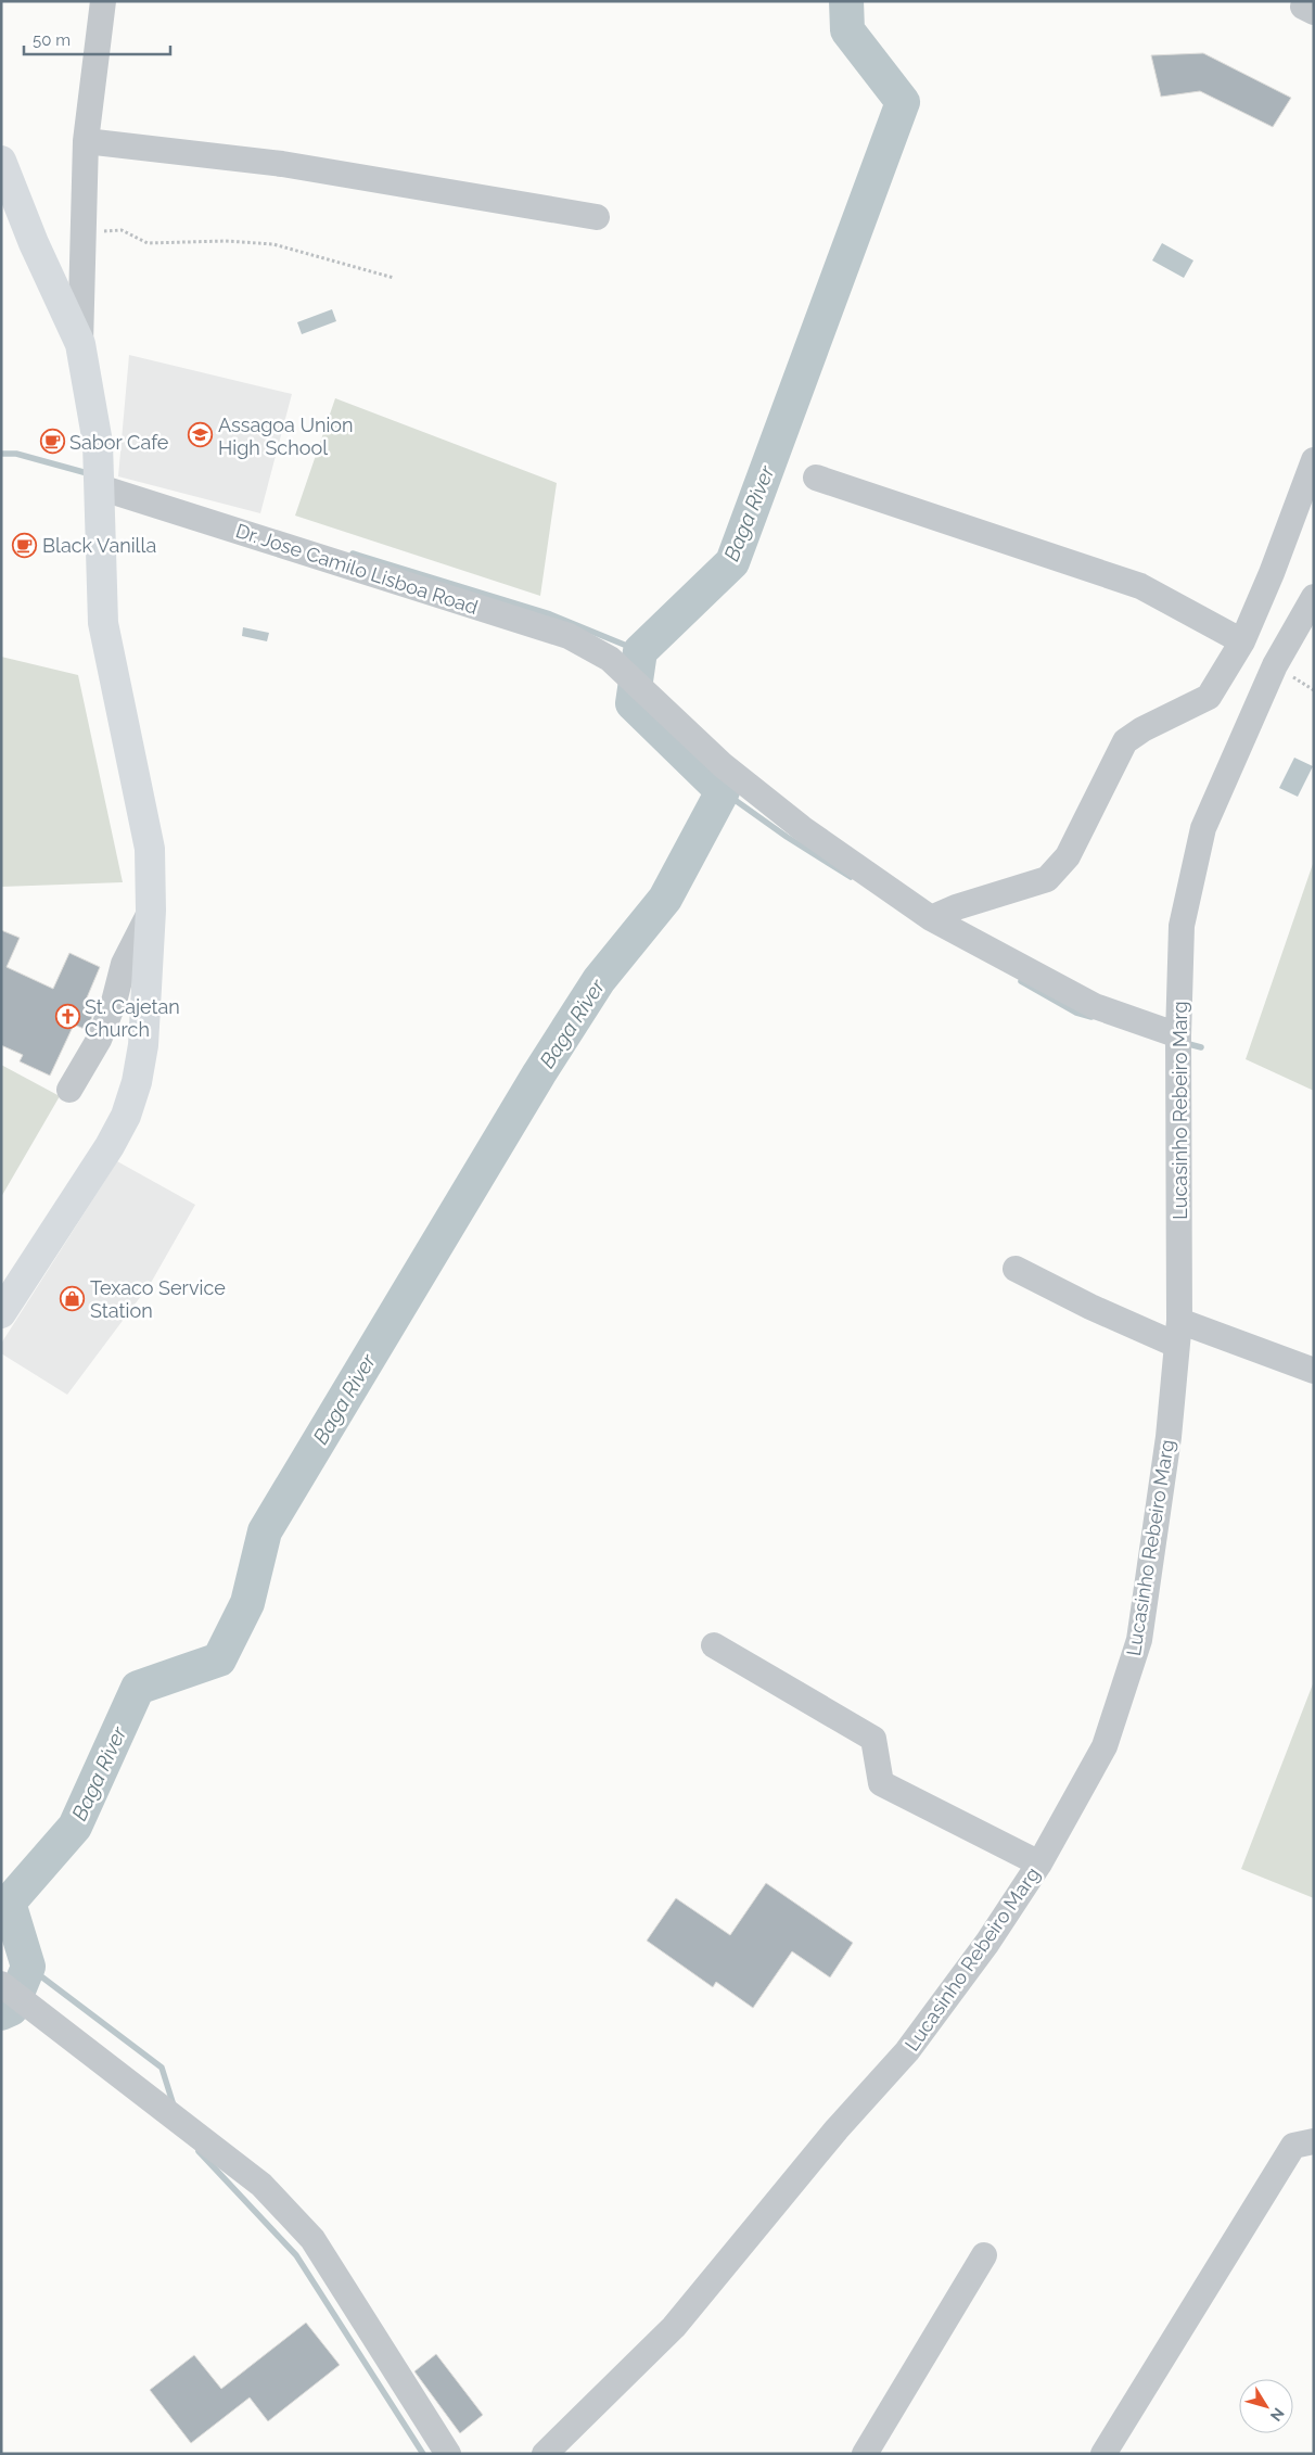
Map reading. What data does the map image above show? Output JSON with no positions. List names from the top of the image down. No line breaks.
{"streets":{"street":["Dr. Jose Camilo Lisboa Road","Lucasinho Rebeiro Marg"]},"crossings":[["Dr. Jose Camilo Lisboa Road","Lucasinho Rebeiro Marg"]],"water":["Baga River"],"places":{"school or university":["Assagoa Union High School"],"cafe":["Sabor Cafe","Black Vanilla"],"church":["St. Cajetan Church"],"shop":["Texaco Service Station"]},"scale_bar":"50 m","north":"bottom right"}
